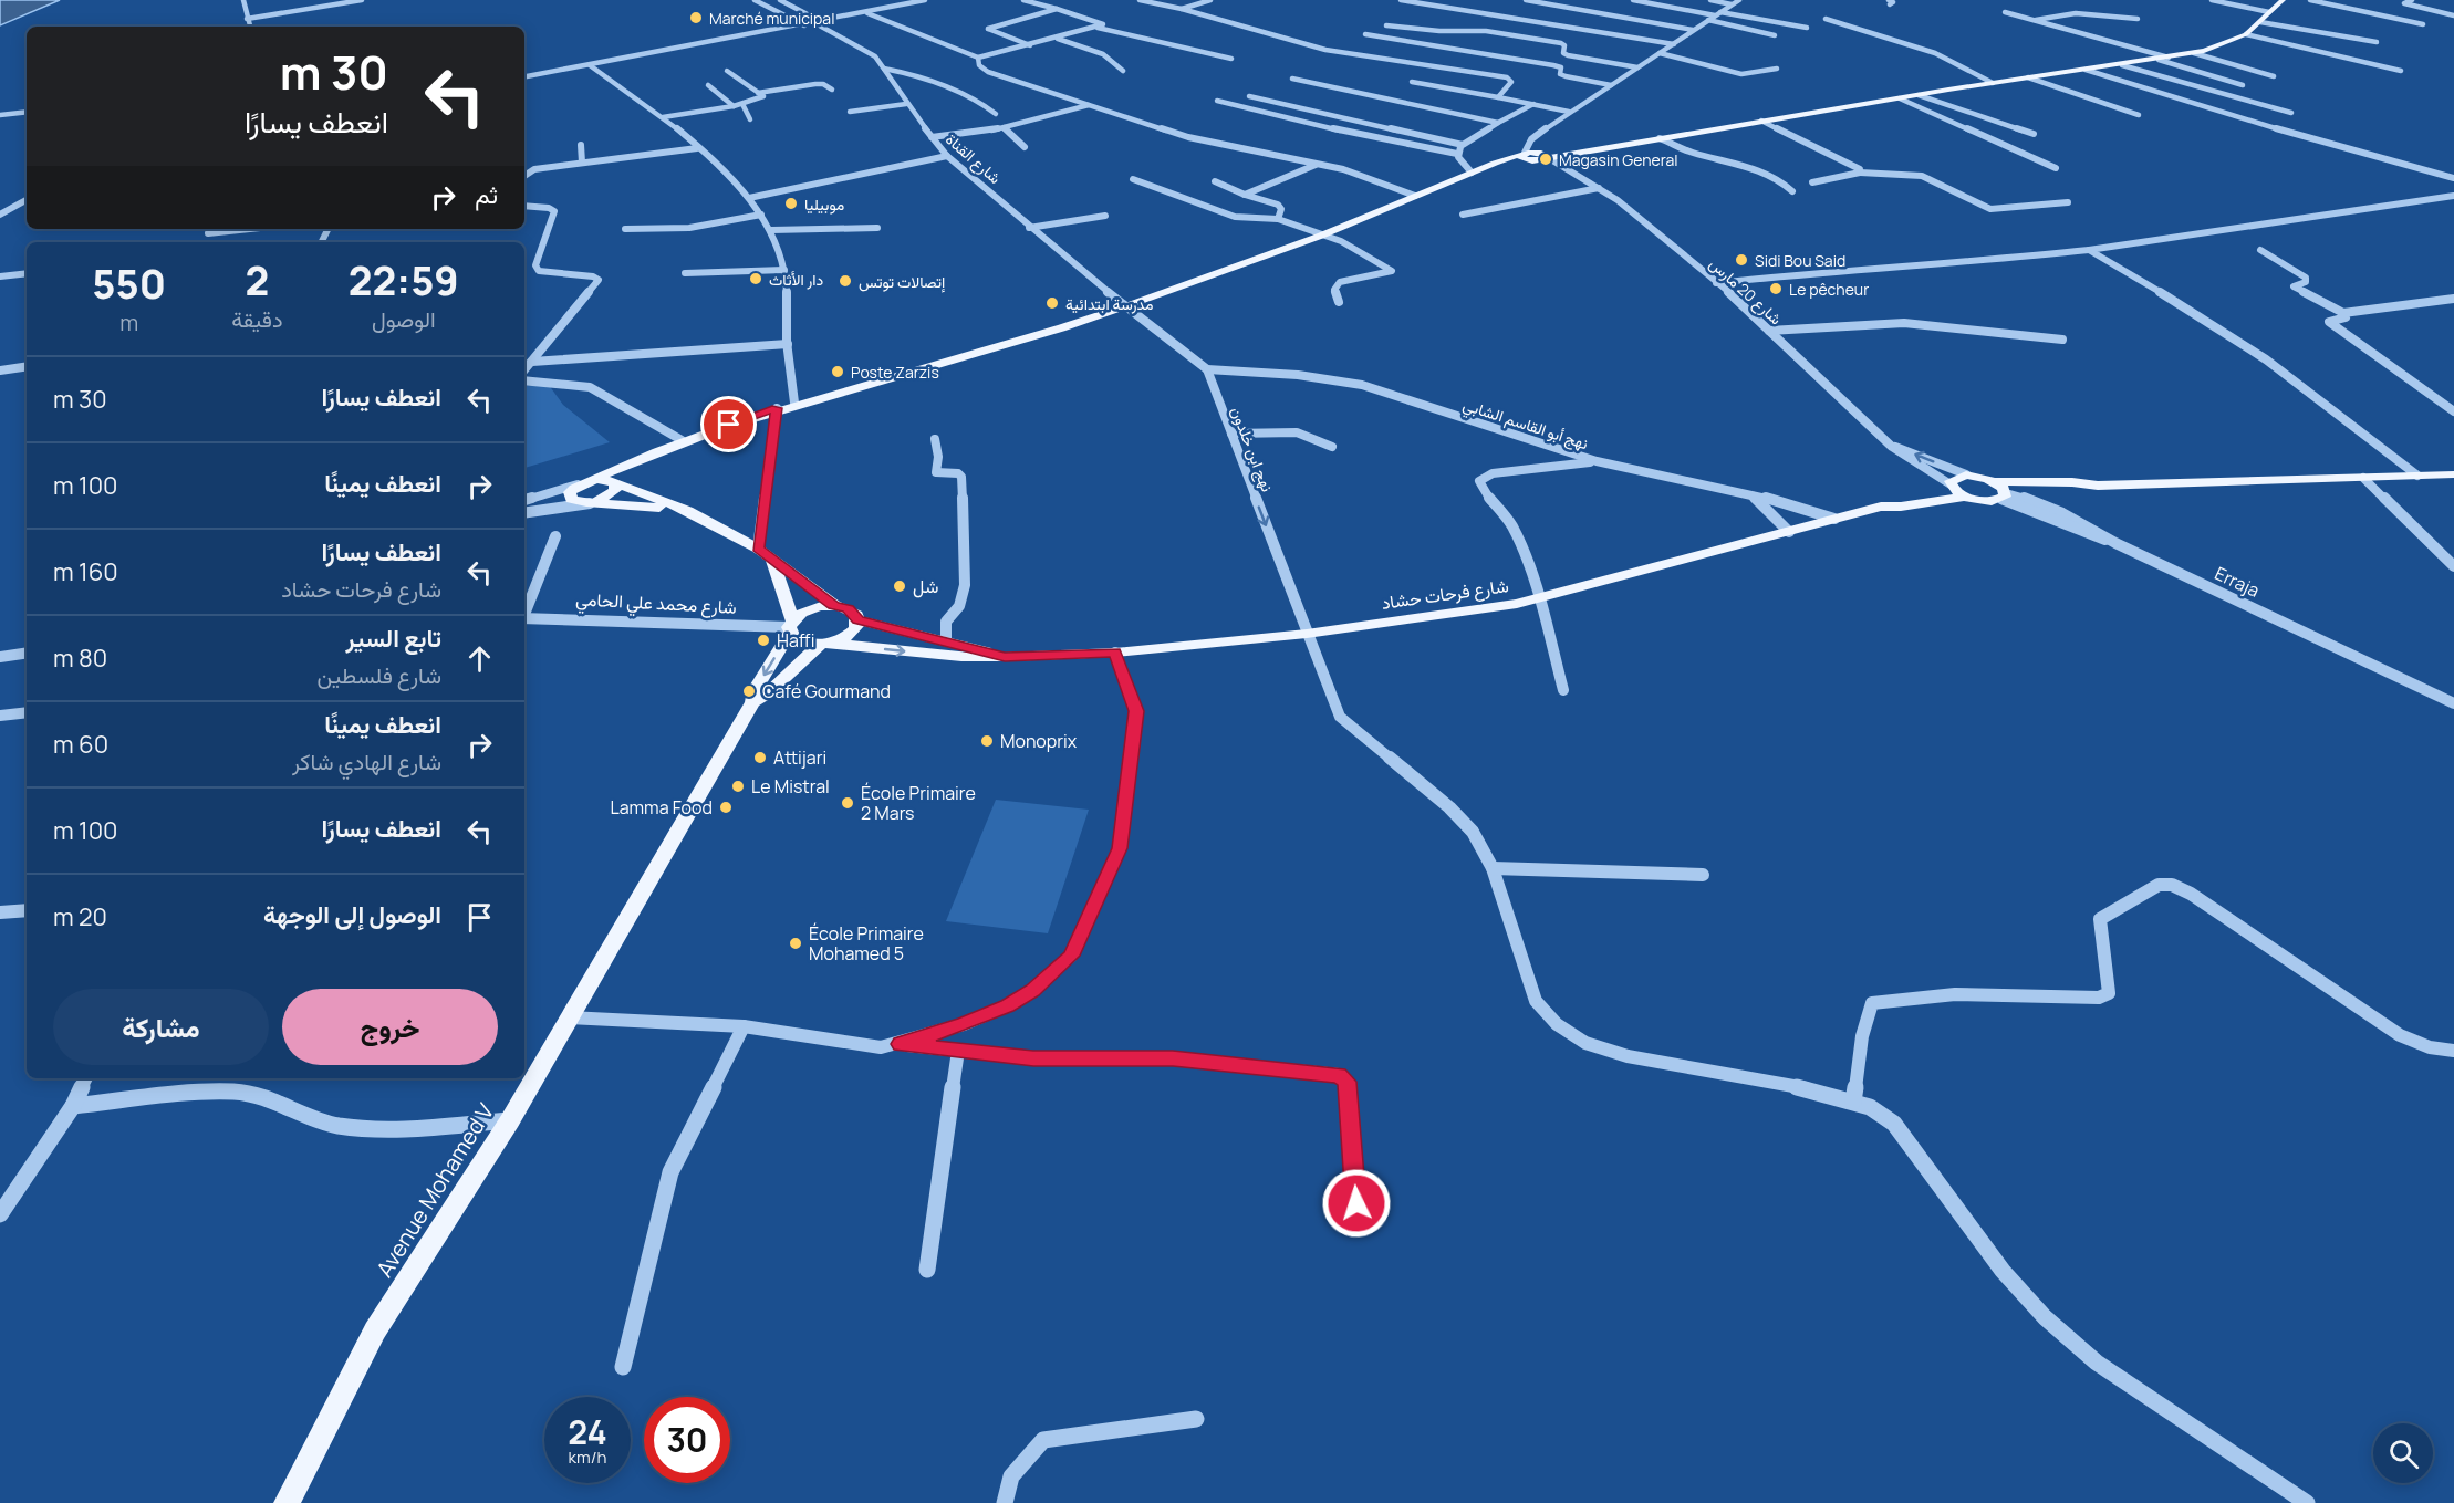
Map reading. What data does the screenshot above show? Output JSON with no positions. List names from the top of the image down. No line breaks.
{"streets":{"main road":["شارع فرحات حشاد","Avenue Mohamed V"],"street":["شارع القناة","شارع 20 مارس","نهج أبو القاسم الشابي","نهج ابن خلدون","Erraja","شارع محمد علي الحامي"]},"crossings":[["شارع 20 مارس","شارع فرحات حشاد"],["نهج أبو القاسم الشابي","نهج ابن خلدون"],["نهج أبو القاسم الشابي","شارع فرحات حشاد"],["نهج ابن خلدون","شارع فرحات حشاد"],["Erraja","شارع فرحات حشاد"],["شارع فرحات حشاد","شارع محمد علي الحامي"],["شارع فرحات حشاد","Avenue Mohamed V"],["شارع محمد علي الحامي","Avenue Mohamed V"]],"places":["Marché municipal","Magasin General","موبيليا","Sidi Bou Said","دار الأثاث","إتصالات توتس","Le pêcheur","مدرسة ابتدائية","Poste Zarzis","شل","Haffi","Café Gourmand","Monoprix","Attijari","Le Mistral","École Primaire 2 Mars","Lamma Food","École Primaire Mohamed 5"],"page":{"turn":["30 m","انعطف يسارًا"],"then":"ثم","eta":["22:59","الوصول","2","دقيقة","550","m"],"list":[{"name":"انعطف يسارًا","value":"30 m"},{"name":"انعطف يمينًا","value":"100 m"},{"name":"انعطف يسارًا","note":"شارع فرحات حشاد","value":"160 m"},{"name":"تابع السير","note":"شارع فلسطين","value":"80 m"},{"name":"انعطف يمينًا","note":"شارع الهادي شاكر","value":"60 m"},{"name":"انعطف يسارًا","value":"100 m"},{"name":"الوصول إلى الوجهة","value":"20 m"}],"buttons":["خروج","مشاركة"],"speed":"24 km/h","limit":"30"}}
